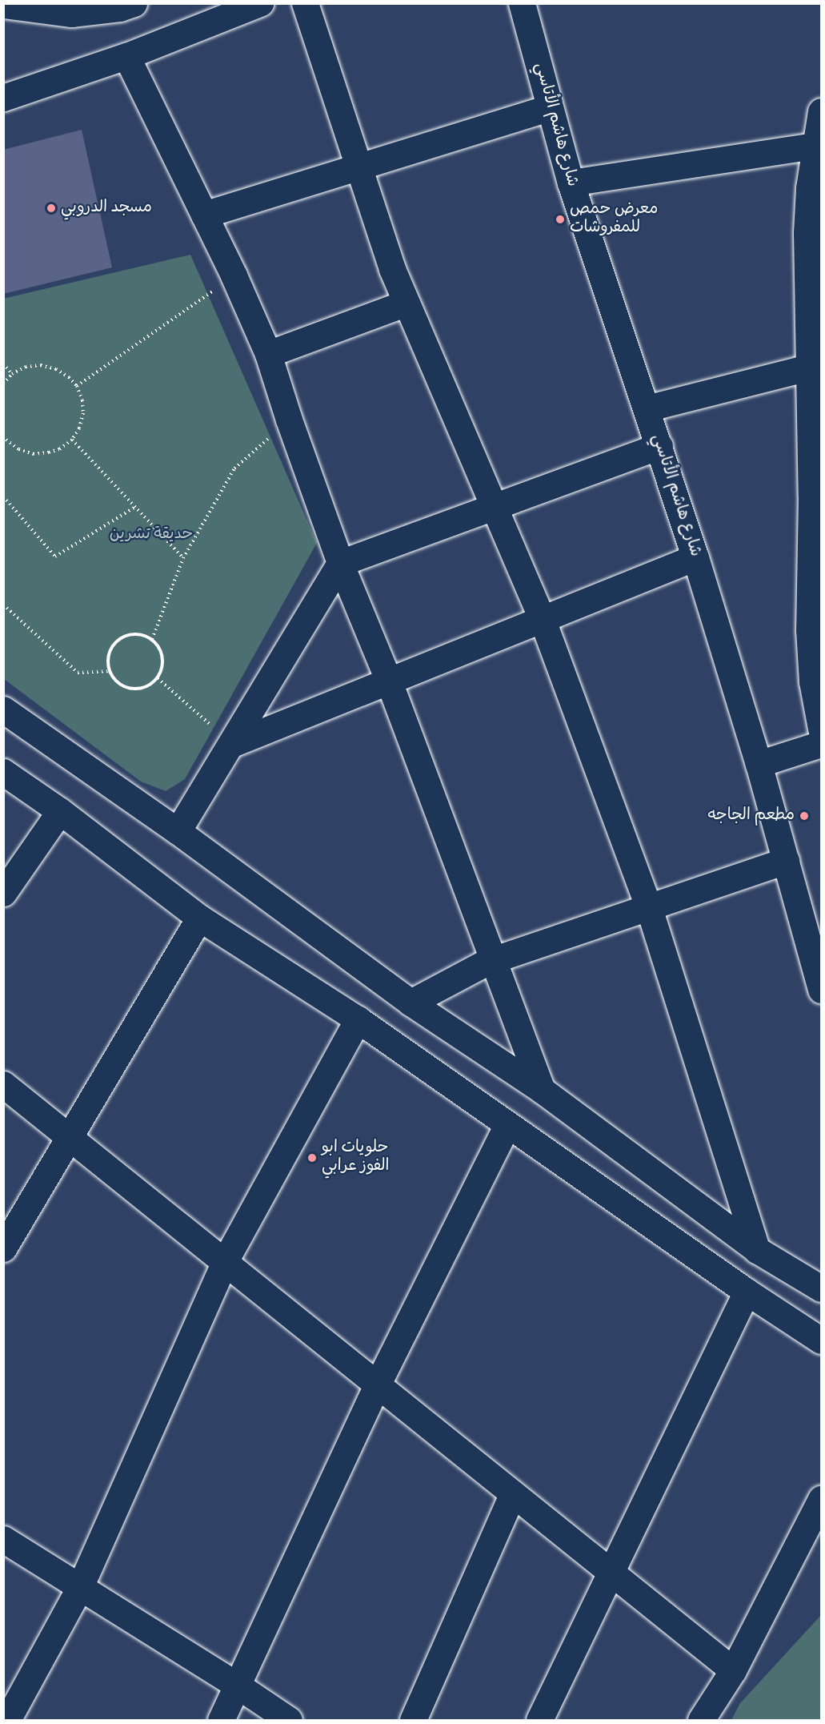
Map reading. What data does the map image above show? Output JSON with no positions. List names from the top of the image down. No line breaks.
{"streets":{"main road":["شارع هاشم الأتاسي"]},"parks":["حديقة تشرين"],"places":["مسجد الدروبي","معرض حمص للمفروشات","مطعم الجاجه","حلويات ابو الفوز عرابي"]}
